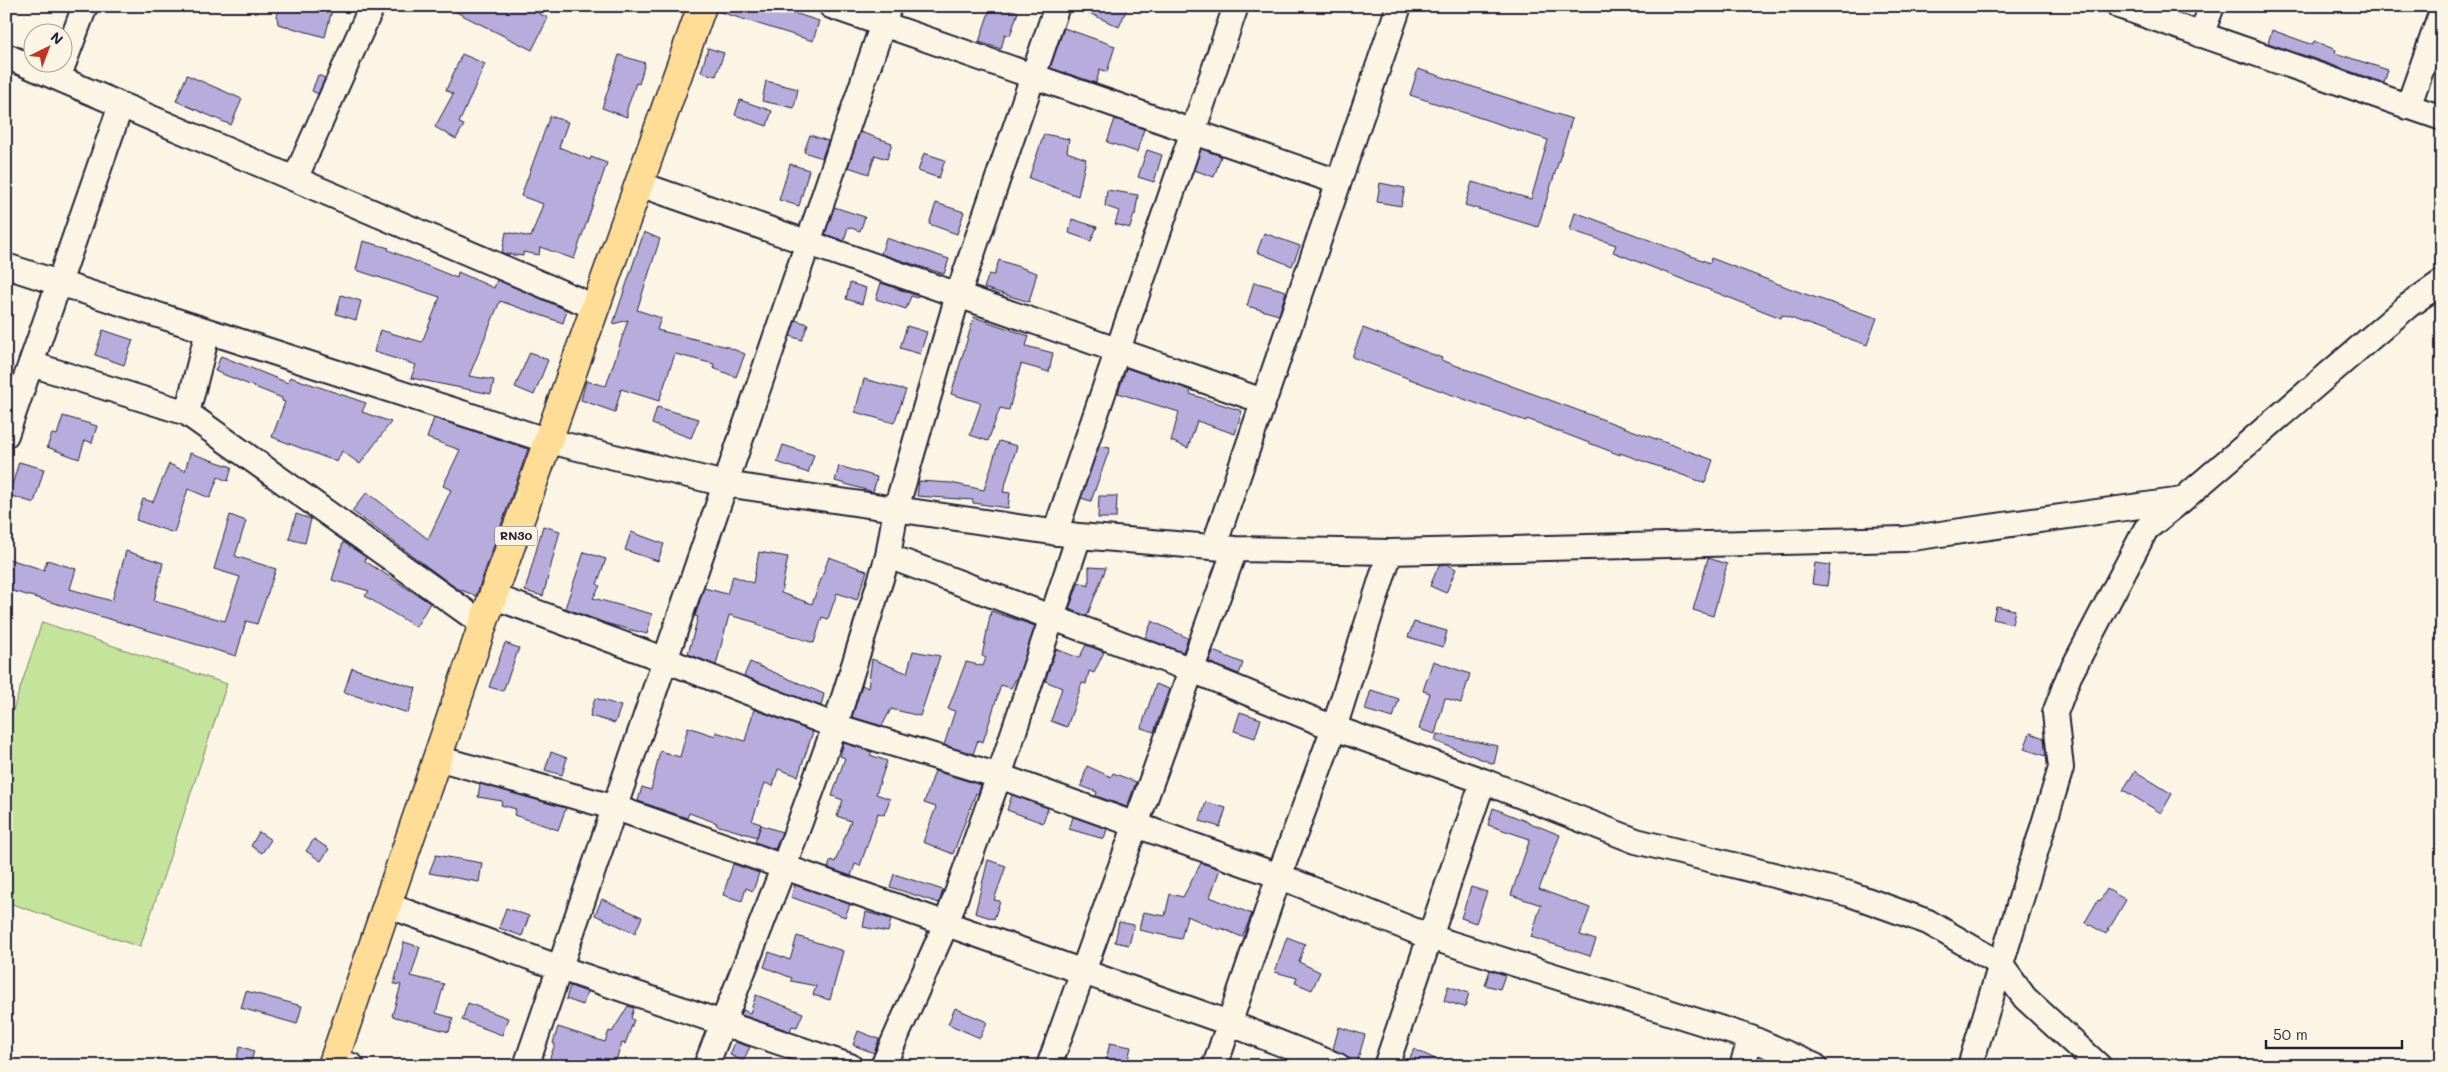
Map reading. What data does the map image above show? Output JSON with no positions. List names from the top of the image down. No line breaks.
{"streets":{"main road":["RN30"]},"scale_bar":"50 m","north":"top right"}
